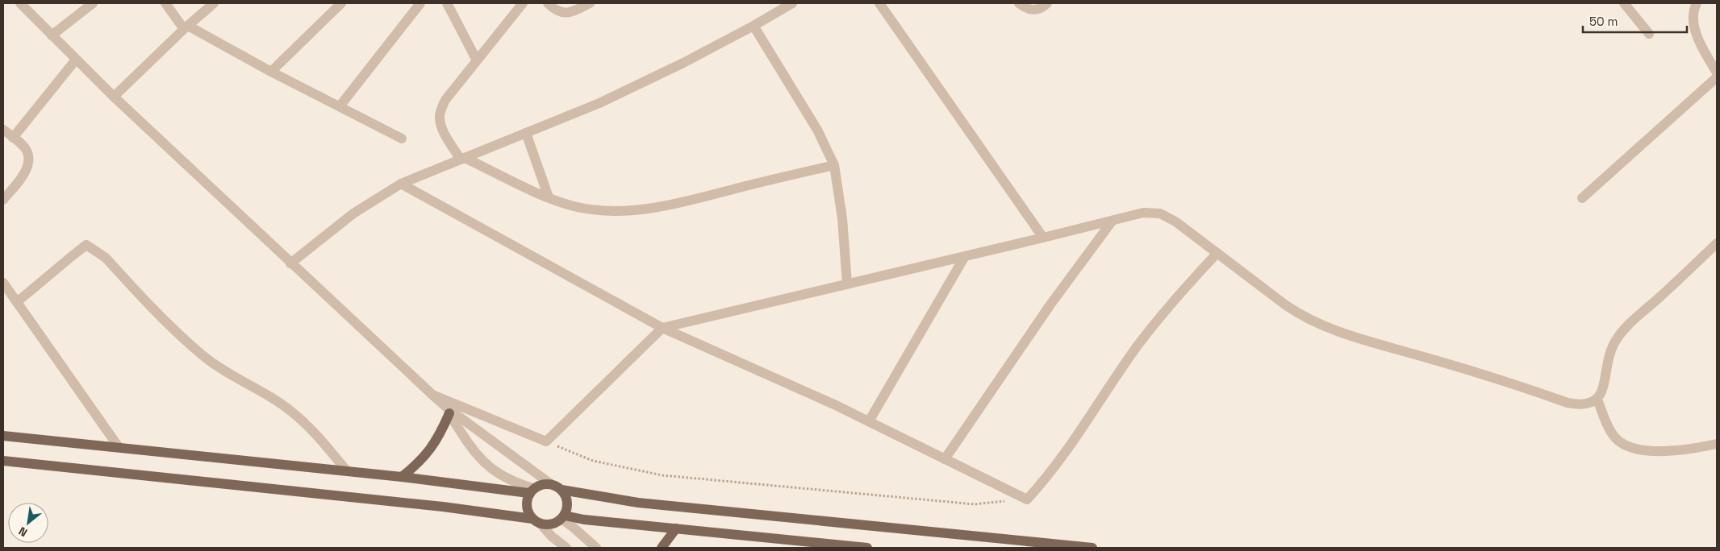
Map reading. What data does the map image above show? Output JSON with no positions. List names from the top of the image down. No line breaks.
{"scale_bar":"50 m","north":"bottom left"}
